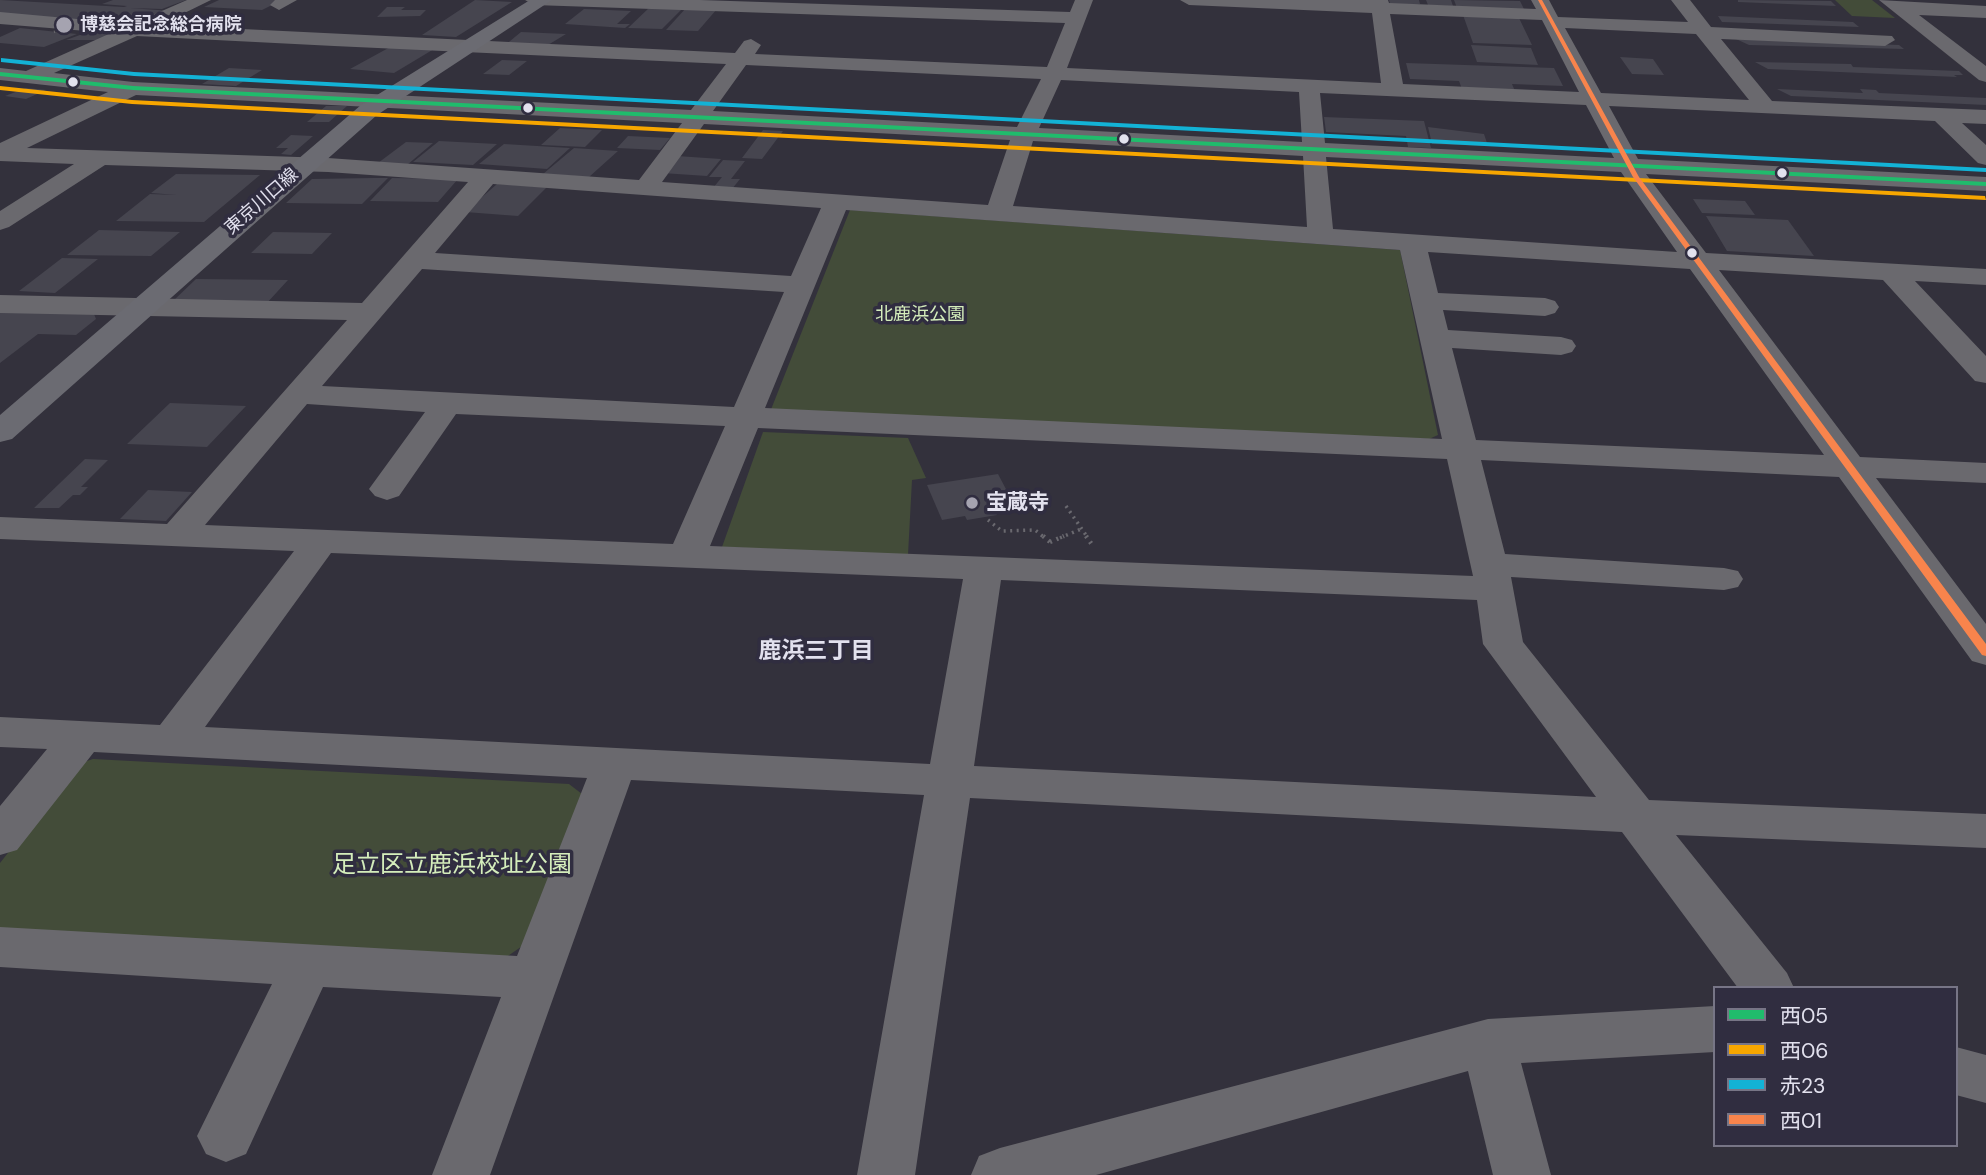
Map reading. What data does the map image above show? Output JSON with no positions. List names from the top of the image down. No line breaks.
{"streets":{"main road":["東京川口線"]},"districts":["鹿浜三丁目"],"parks":["北鹿浜公園","足立区立鹿浜校址公園"],"places":["博慈会記念総合病院","宝蔵寺"],"lines":["transit line 西01","transit line 赤23","transit line 西05","transit line 西06"],"legend":["西05","西06","赤23","西01"]}
